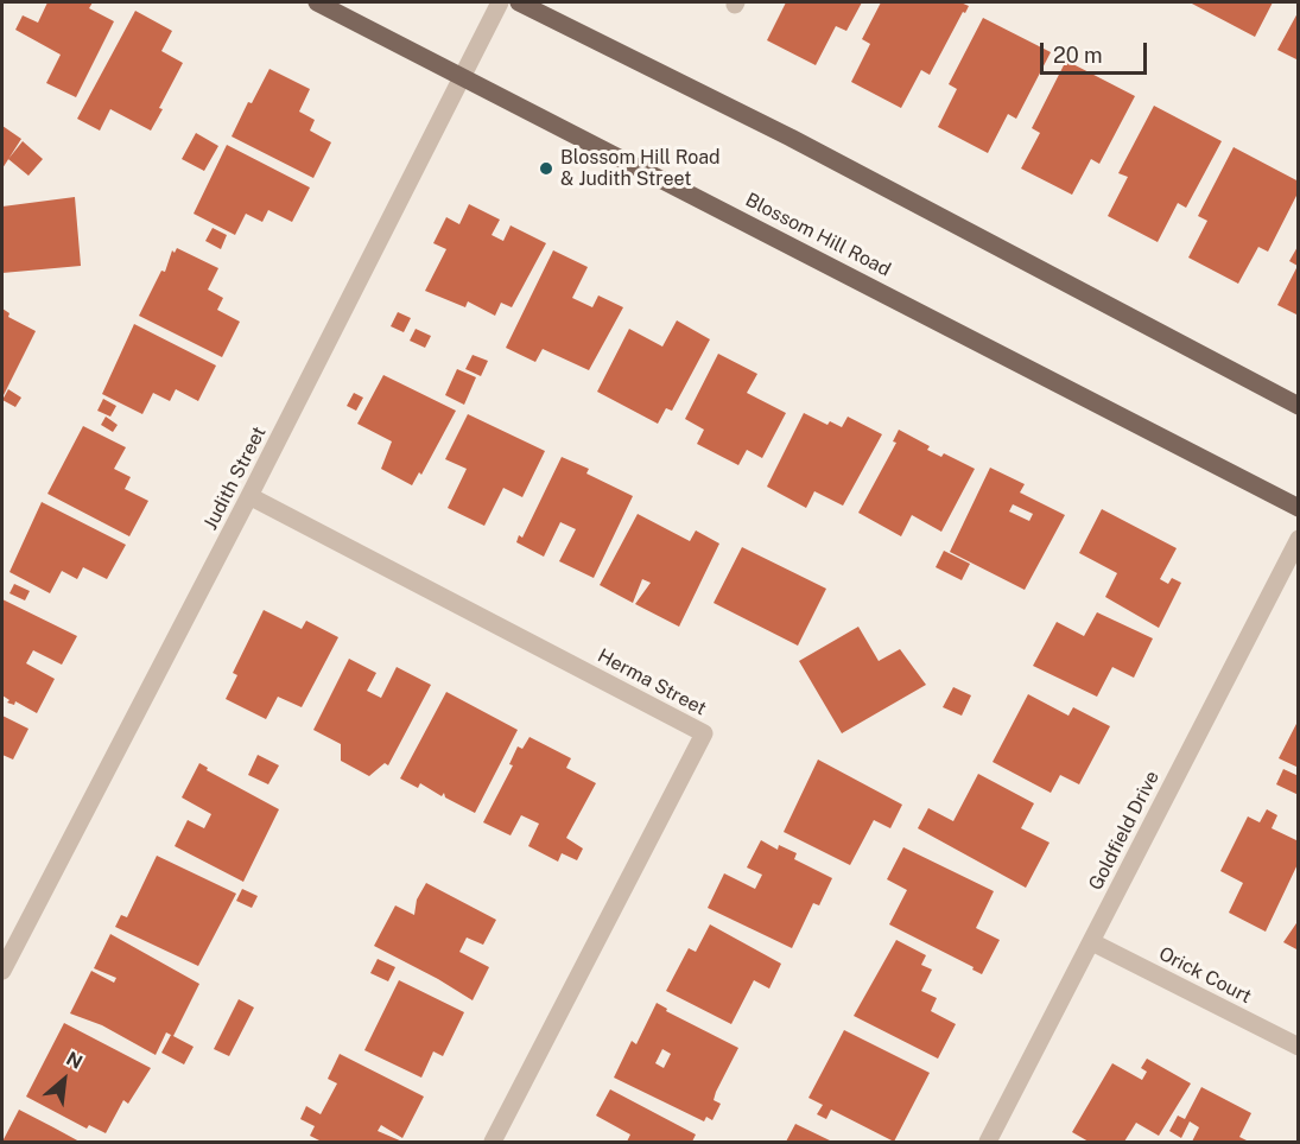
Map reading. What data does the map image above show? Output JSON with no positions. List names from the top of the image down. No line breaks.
{"streets":{"main road":["Blossom Hill Road"],"street":["Judith Street","Herma Street","Goldfield Drive","Orick Court"]},"crossings":[["Blossom Hill Road","Judith Street"],["Judith Street","Herma Street"],["Goldfield Drive","Orick Court"]],"places":["Blossom Hill Road & Judith Street"],"scale_bar":"20 m","north":"top right"}
